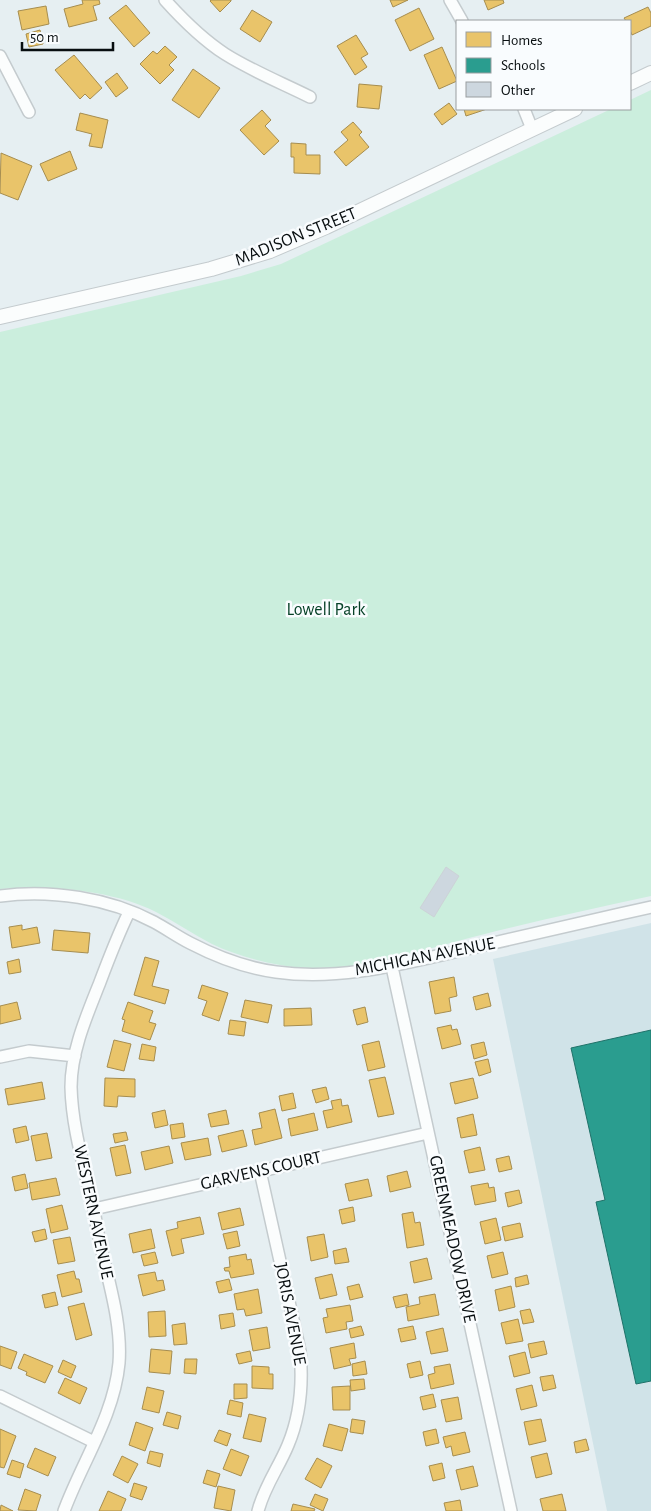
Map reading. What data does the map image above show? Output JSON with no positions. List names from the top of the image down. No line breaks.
{"streets":{"street":["MADISON STREET","MICHIGAN AVENUE","GARVENS COURT","WESTERN AVENUE","GREENMEADOW DRIVE","JORIS AVENUE"]},"crossings":[["MICHIGAN AVENUE","WESTERN AVENUE"],["MICHIGAN AVENUE","GREENMEADOW DRIVE"],["GARVENS COURT","WESTERN AVENUE"],["GARVENS COURT","GREENMEADOW DRIVE"],["GARVENS COURT","JORIS AVENUE"]],"parks":["Lowell Park"],"legend":["Homes","Schools","Other"],"scale_bar":"50 m"}
